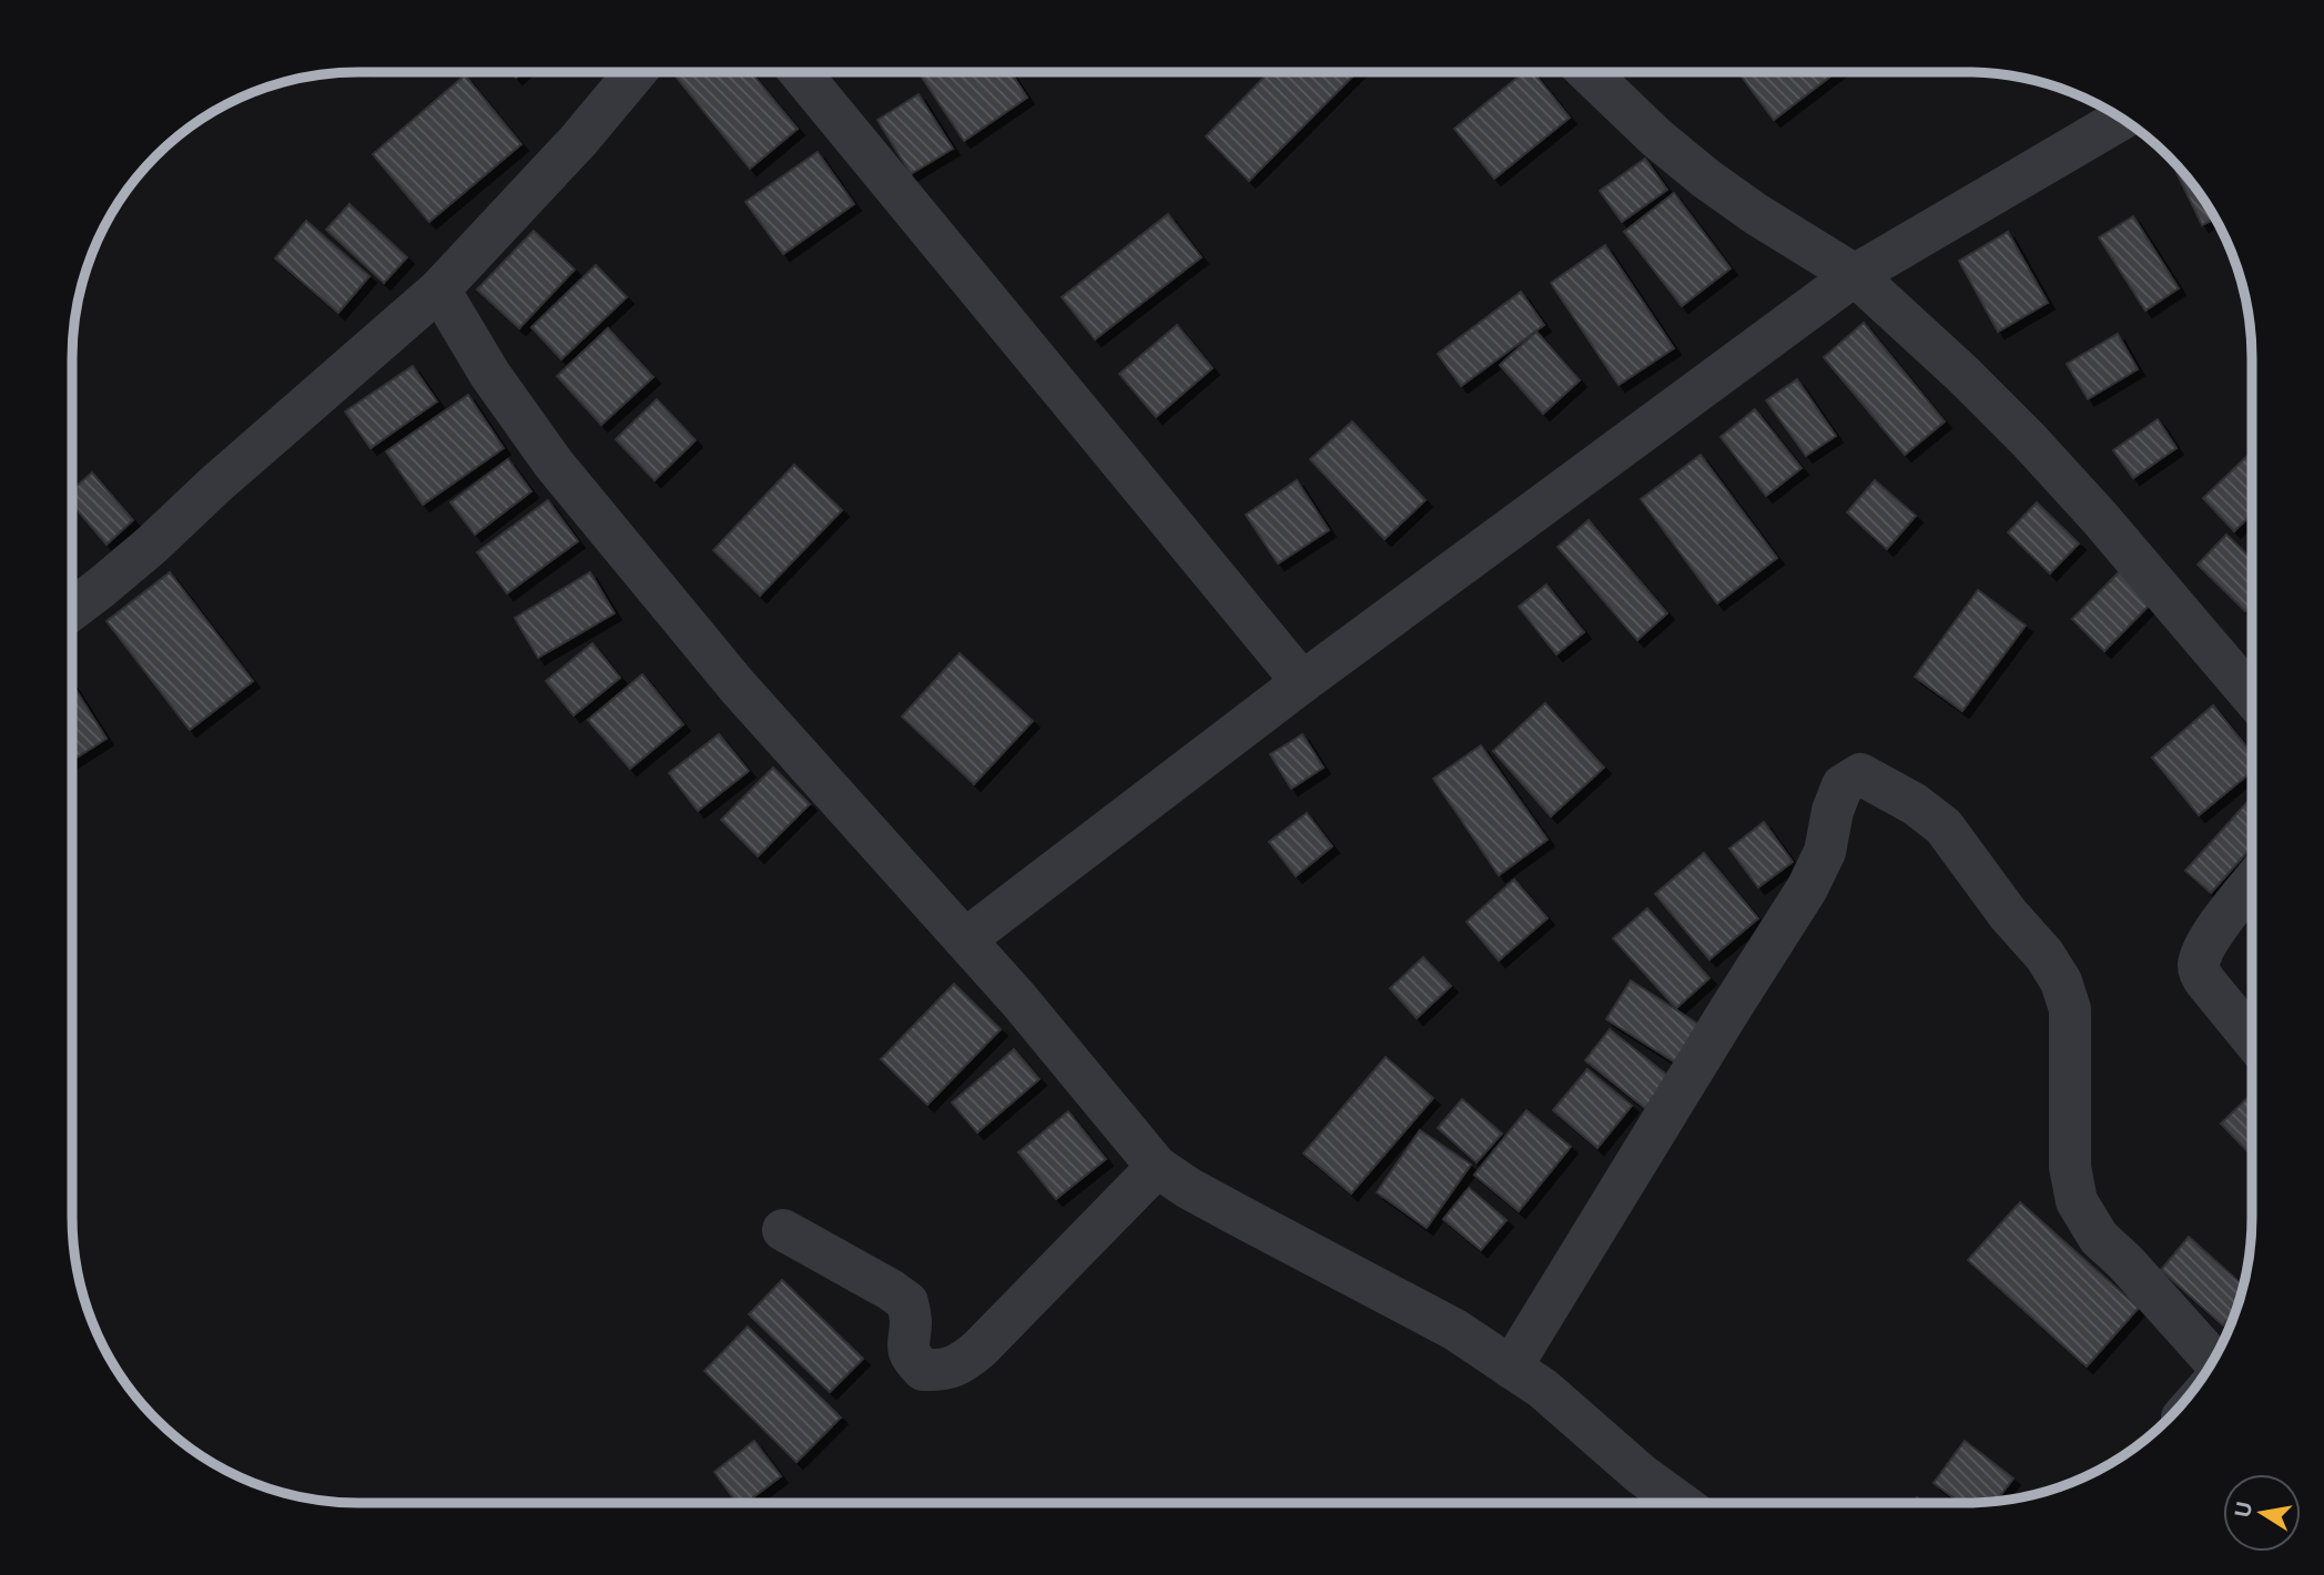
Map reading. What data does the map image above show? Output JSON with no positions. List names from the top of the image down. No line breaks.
{"north":"left"}
